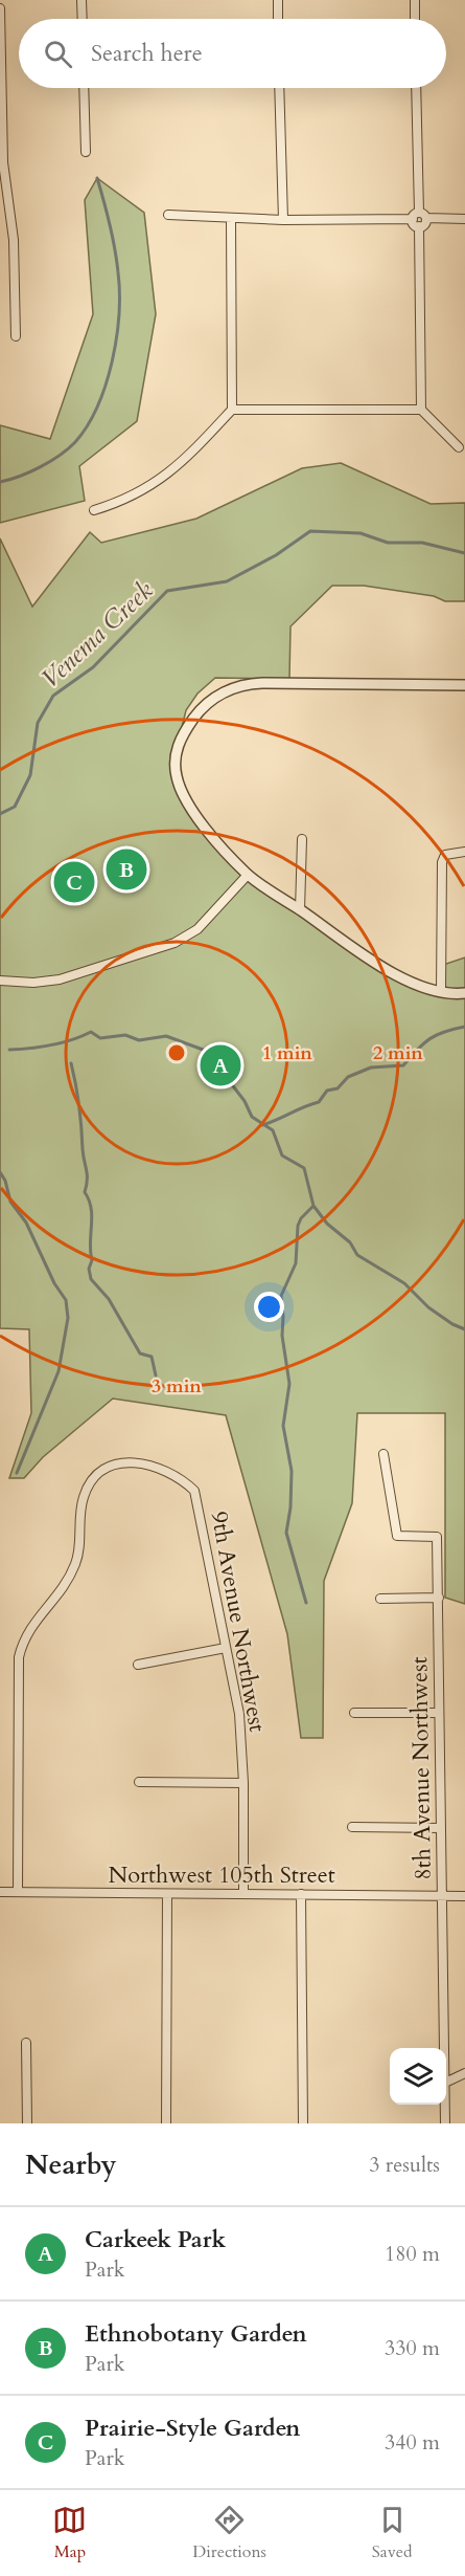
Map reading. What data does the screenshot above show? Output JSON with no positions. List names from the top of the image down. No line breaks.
{"streets":{"street":["9th Avenue Northwest","8th Avenue Northwest","Northwest 105th Street"]},"crossings":[["9th Avenue Northwest","Northwest 105th Street"],["8th Avenue Northwest","Northwest 105th Street"]],"water":["Venema Creek"],"page":{"search":"Search here","pins":["B","C","A"],"heading":["Nearby","3 results"],"list":[{"mark":"A","name":"Carkeek Park","note":"Park","value":"180 m"},{"mark":"B","name":"Ethnobotany Garden","note":"Park","value":"330 m"},{"mark":"C","name":"Prairie-Style Garden","note":"Park","value":"340 m"}],"nav":["Map","Directions","Saved"]},"rings":["1 min","2 min","3 min"]}
